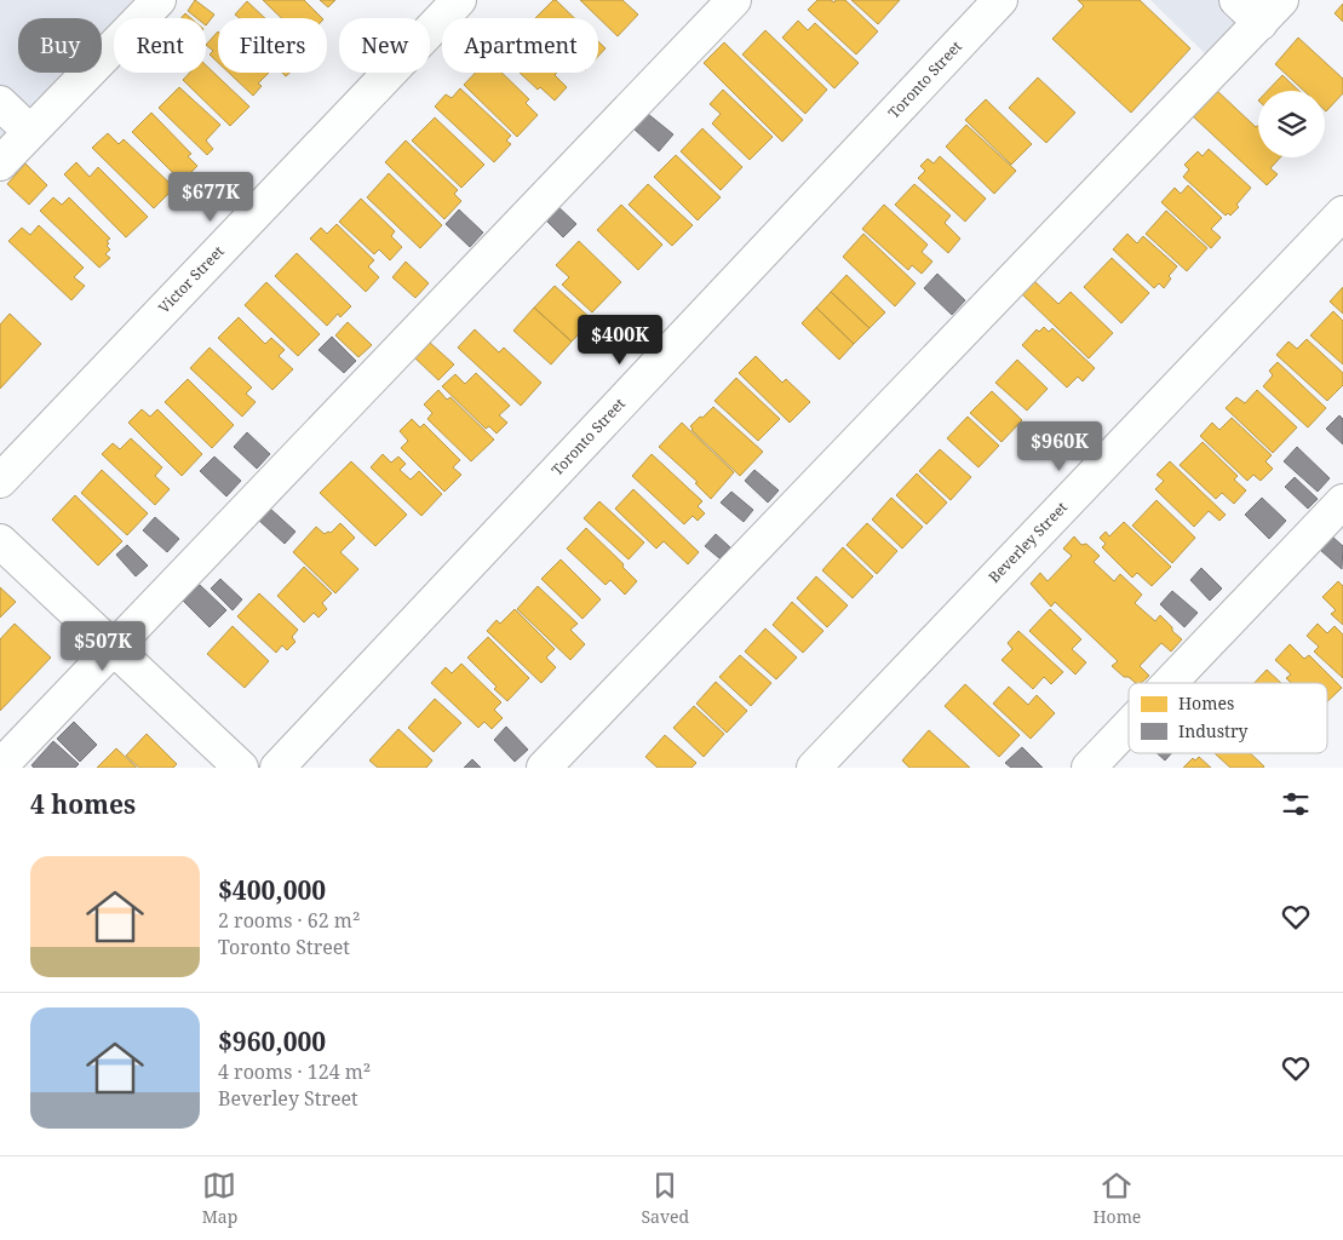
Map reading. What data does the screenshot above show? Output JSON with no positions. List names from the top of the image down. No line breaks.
{"streets":{"street":["Toronto Street","Victor Street","Beverley Street"]},"legend":["Homes","Industry"],"page":{"chip":["Buy","Rent","Filters","New","Apartment"],"price":["$677K","$400K","$960K","$507K"],"heading":"4 homes","list":[{"name":"$400,000","note":"2 rooms · 62 m² · Toronto Street"},{"name":"$960,000","note":"4 rooms · 124 m² · Beverley Street"}],"tabs":["Map","Saved","Home"]}}
